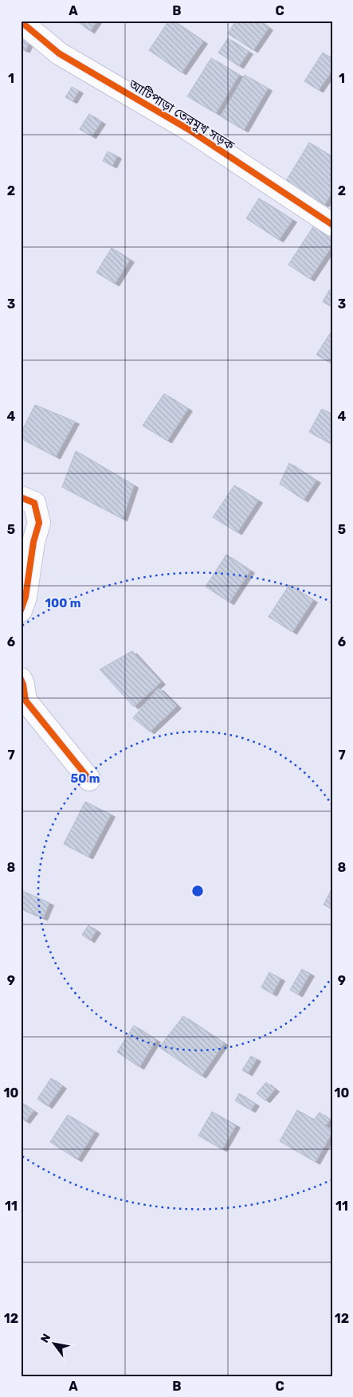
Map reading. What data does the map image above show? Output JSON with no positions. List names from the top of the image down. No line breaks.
{"streets":{"street":["আটিপাড়া তেরমুখ সড়ক"]},"north":"top left","grid":{"columns":["A","B","C"],"rows":["1","2","3","4","5","6","7","8","9","10","11","12"]},"rings":["100 m","50 m"]}
